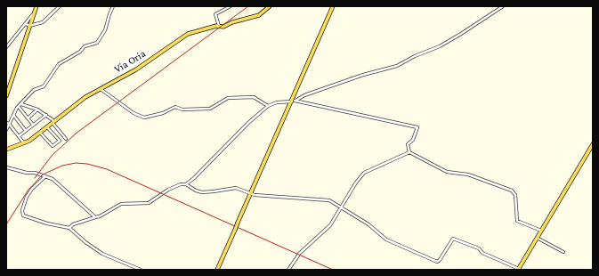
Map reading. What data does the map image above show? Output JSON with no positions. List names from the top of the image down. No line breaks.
{"streets":{"main road":["Via Oria"]}}
